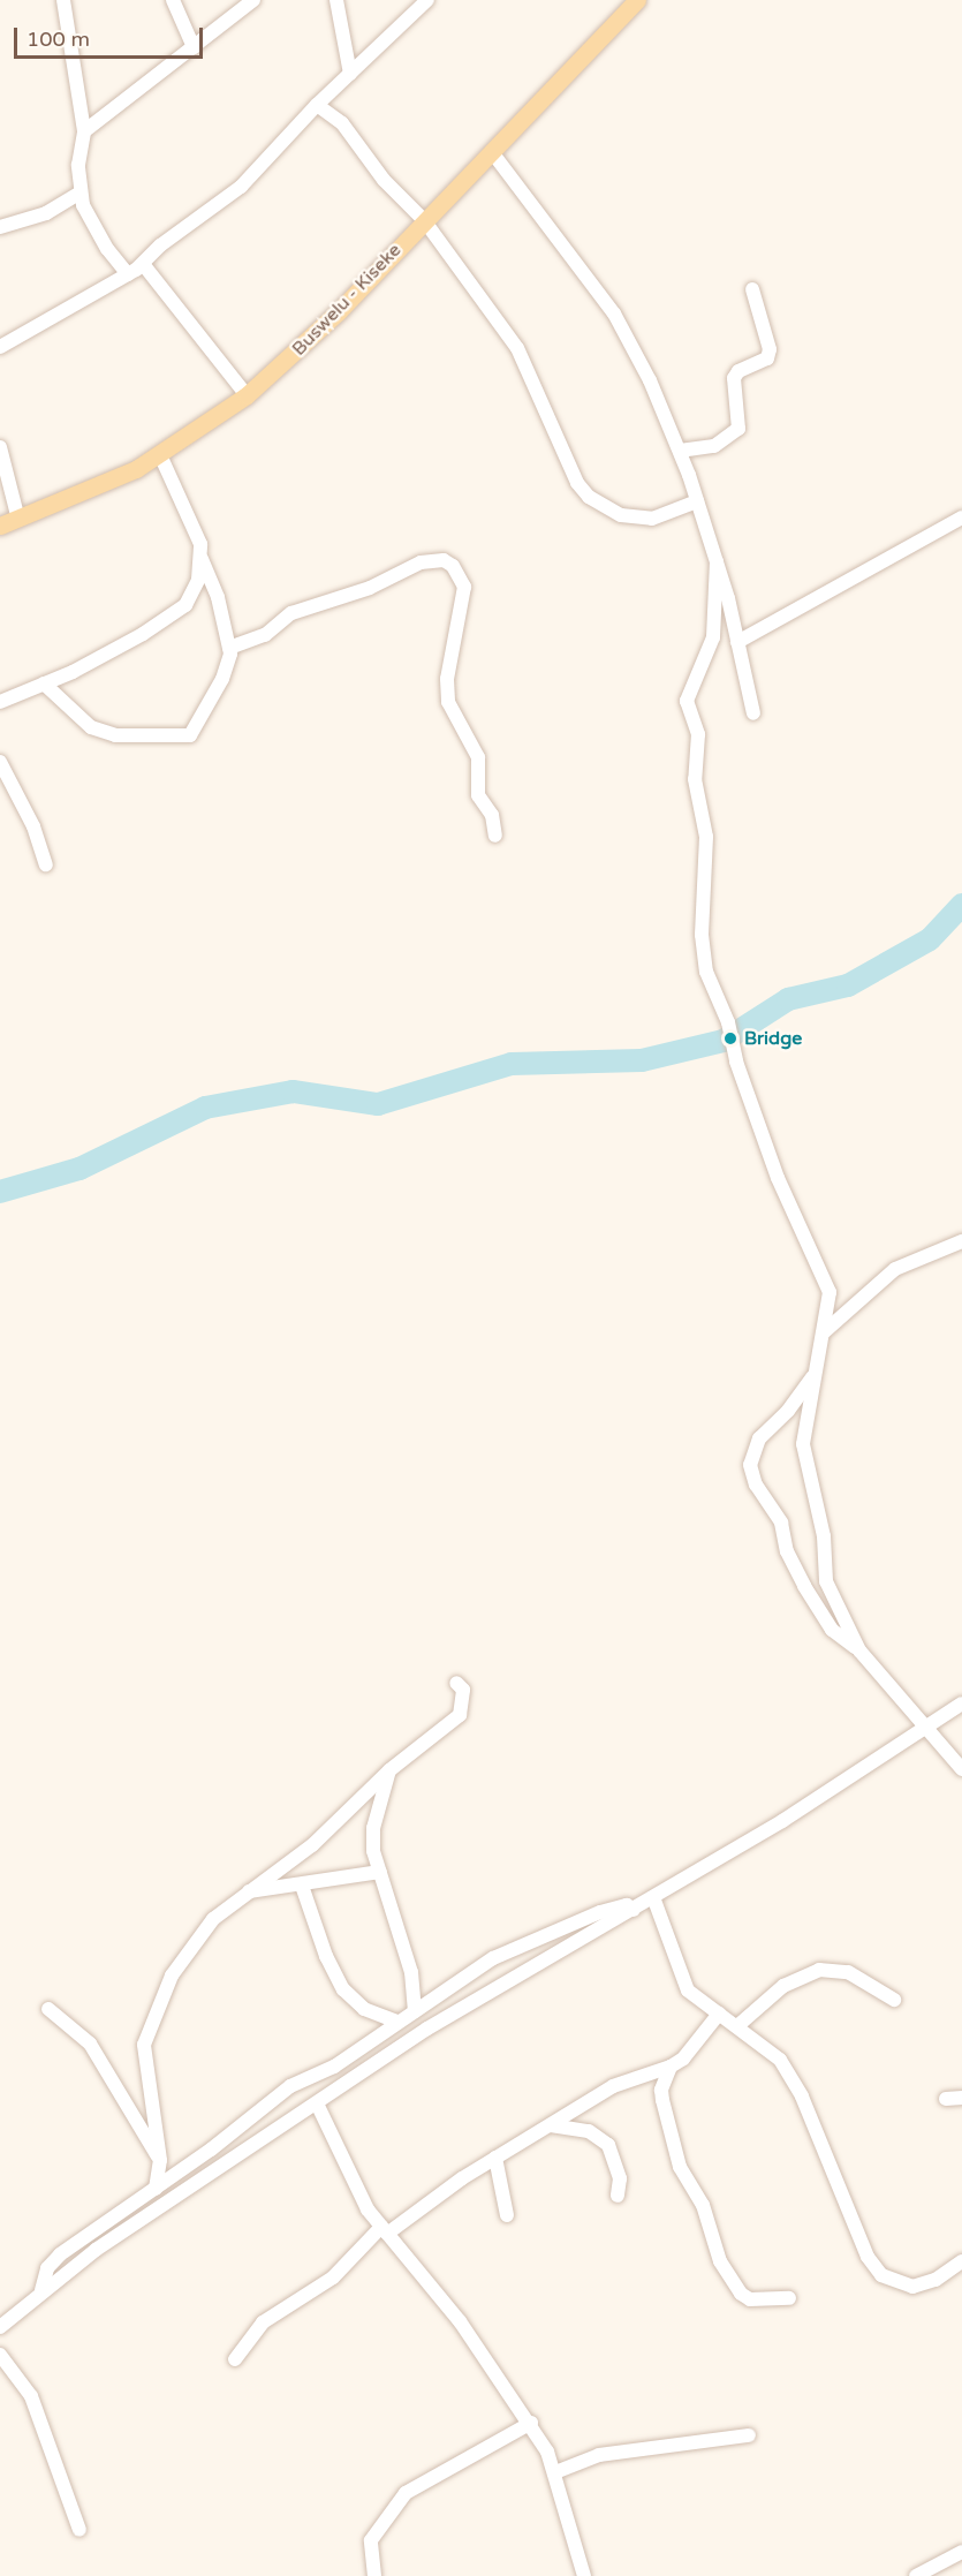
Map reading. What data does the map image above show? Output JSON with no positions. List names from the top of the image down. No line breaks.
{"streets":{"main road":["Buswelu - Kiseke"]},"places":["Bridge"],"scale_bar":"100 m"}
